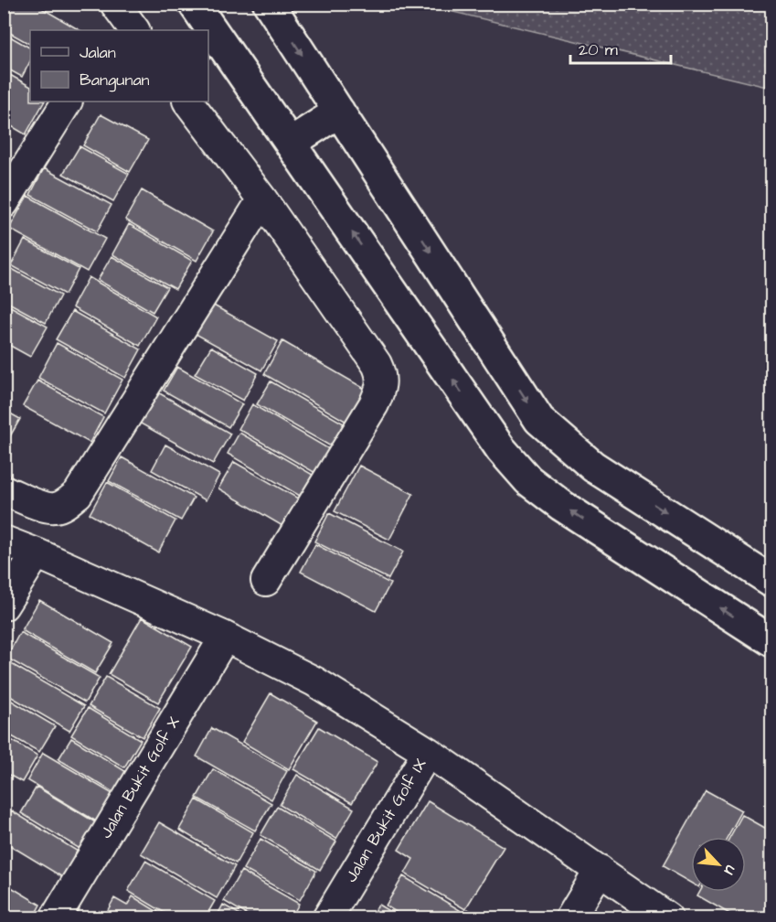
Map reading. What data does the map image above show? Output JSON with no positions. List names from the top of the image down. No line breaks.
{"streets":{"street":["Jalan Bukit Golf X","Jalan Bukit Golf IX"]},"legend":["Jalan","Bangunan"],"scale_bar":"20 m","north":"bottom right"}
